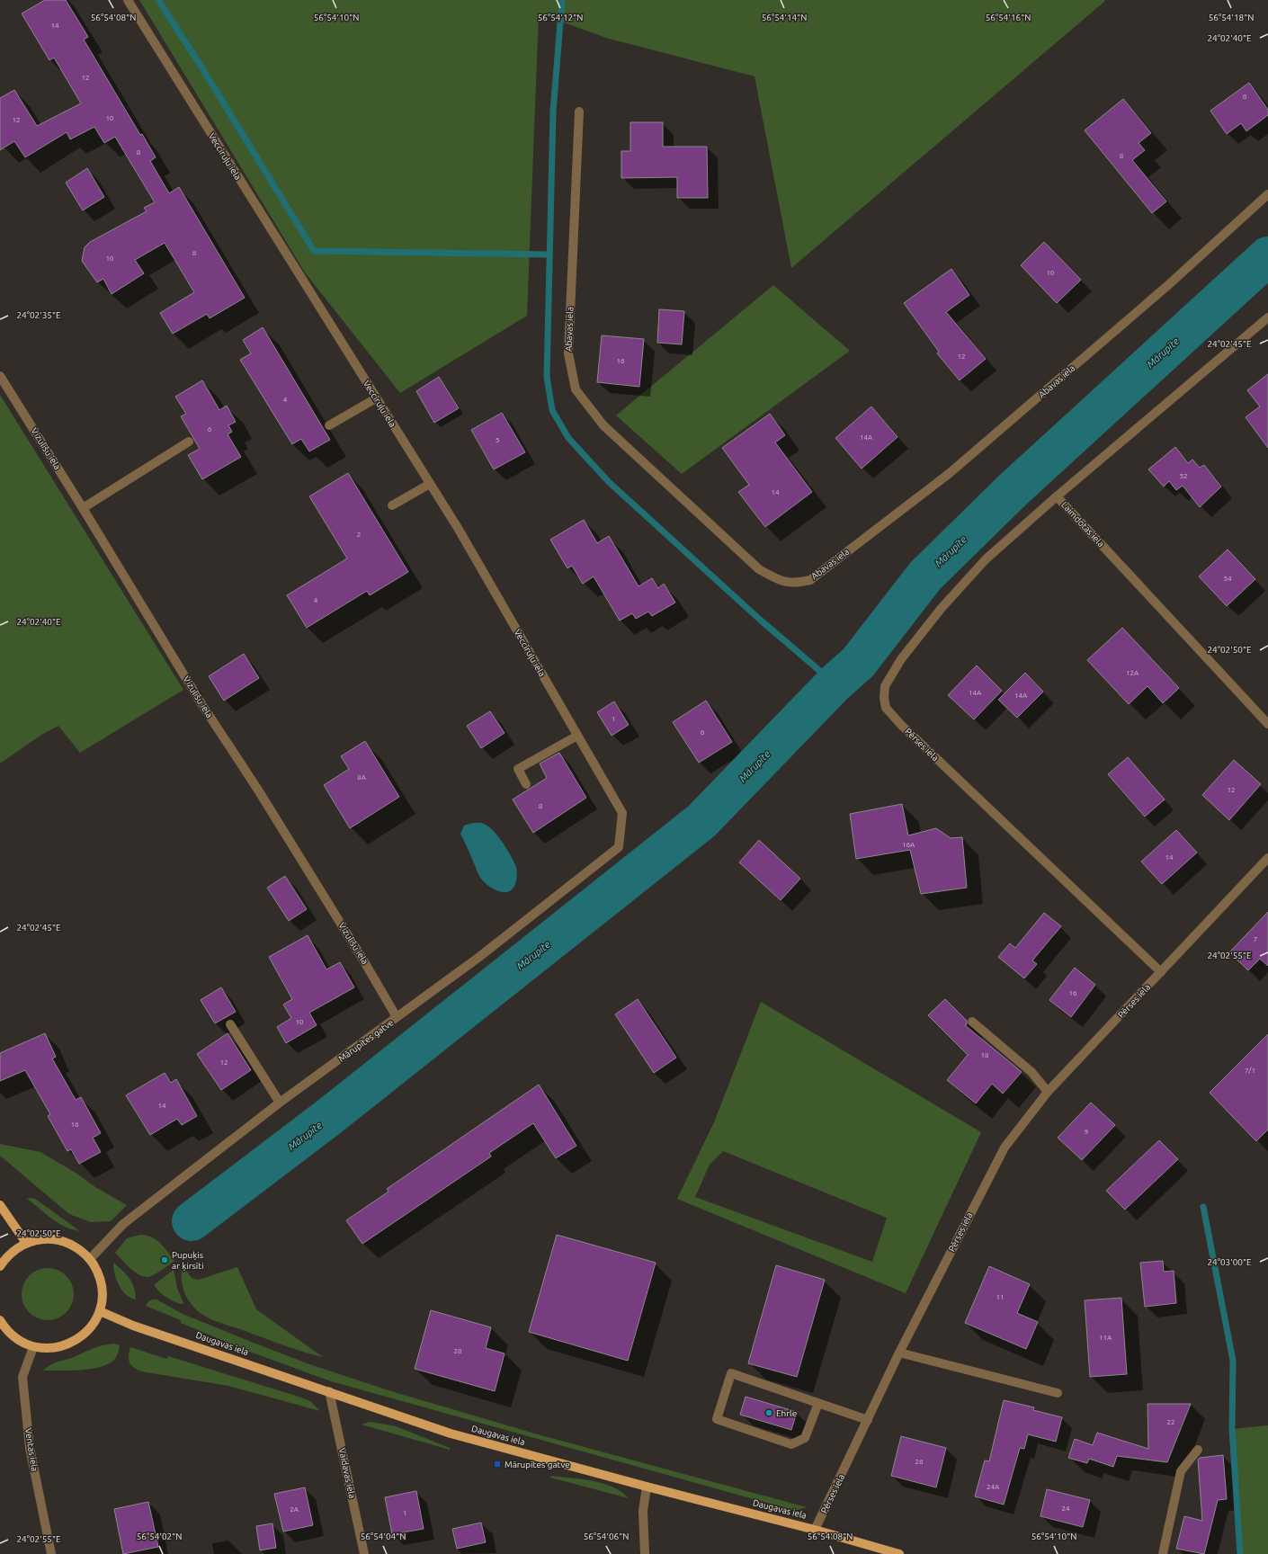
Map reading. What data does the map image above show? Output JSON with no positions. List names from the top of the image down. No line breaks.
{"streets":{"main road":["Daugavas iela"],"street":["Veccīruļu iela","Abavas iela","Vizulīšu iela","Laimdotas iela","Pērses iela","Mārupītes gatve","Ventas iela","Vaidavas iela"]},"crossings":[["Veccīruļu iela","Mārupītes gatve"],["Vizulīšu iela","Mārupītes gatve"],["Laimdotas iela","Pērses iela"],["Pērses iela","Daugavas iela"],["Daugavas iela","Vaidavas iela"]],"water":["Mārupīte"],"places":{"other":["Pupuķis ar ķirsīti","Ehrle"],"transit":["Mārupītes gatve"]},"house_numbers":["14","12","6","10","12","8","8","6","10","10","12","16","4","6","14A","5","52","14","2","54","4","12A","14A","14A","1","6","8A","12","8","16A","14","7","16","10","18","12","7/1","14","16","9","11","11A","28","22","26","24A","24","2A","1"],"coordinates":["56°54'08\"N","56°54'10\"N","56°54'12\"N","56°54'14\"N","56°54'16\"N","56°54'18\"N","24°02'40\"E","24°02'35\"E","24°02'45\"E","24°02'50\"E","24°02'55\"E","24°03'00\"E","56°54'02\"N","56°54'04\"N","56°54'06\"N"]}
